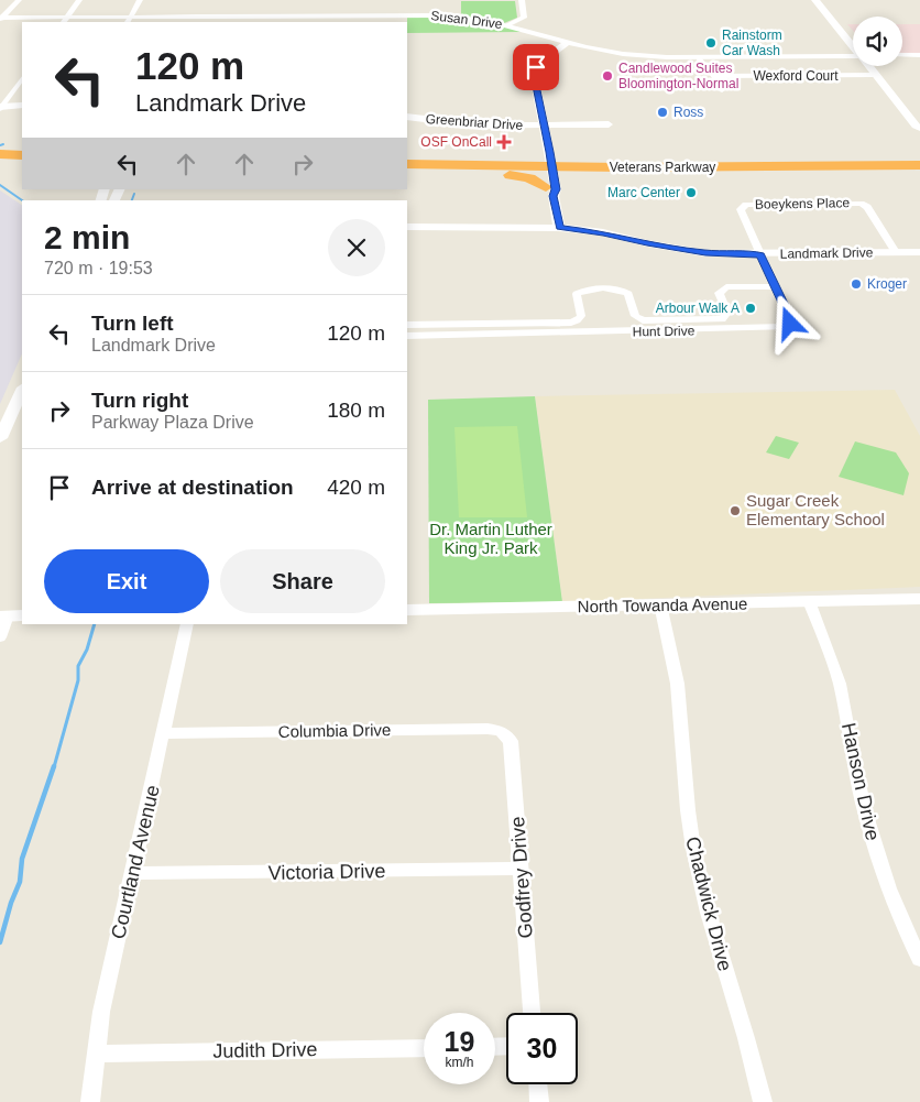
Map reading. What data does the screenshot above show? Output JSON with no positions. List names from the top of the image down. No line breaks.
{"streets":{"highway":["Veterans Parkway"],"street":["Susan Drive","Wexford Court","Greenbriar Drive","Boeykens Place","Landmark Drive","Hunt Drive","North Towanda Avenue","Columbia Drive","Hanson Drive","Courtland Avenue","Victoria Drive","Godfrey Drive","Chadwick Drive","Judith Drive"]},"crossings":[["Boeykens Place","Landmark Drive"],["Boeykens Place","Hunt Drive"],["Landmark Drive","Hunt Drive"],["North Towanda Avenue","Hanson Drive"],["North Towanda Avenue","Chadwick Drive"],["Columbia Drive","Courtland Avenue"],["Columbia Drive","Godfrey Drive"],["Courtland Avenue","Victoria Drive"],["Courtland Avenue","Judith Drive"],["Victoria Drive","Godfrey Drive"]],"parks":["Dr. Martin Luther King Jr. Park"],"places":{"other":["Rainstorm Car Wash","Candlewood Suites Bloomington-Normal","Ross","Marc Center","Kroger","Arbour Walk A","Sugar Creek Elementary School"],"health":["OSF OnCall"]},"page":{"turn":["120 m","Landmark Drive"],"heading":["2 min","720 m · 19:53"],"list":[{"name":"Turn left","note":"Landmark Drive","value":"120 m"},{"name":"Turn right","note":"Parkway Plaza Drive","value":"180 m"},{"name":"Arrive at destination","value":"420 m"}],"buttons":["Exit","Share"],"speed":"19 km/h","limit":"30"}}
